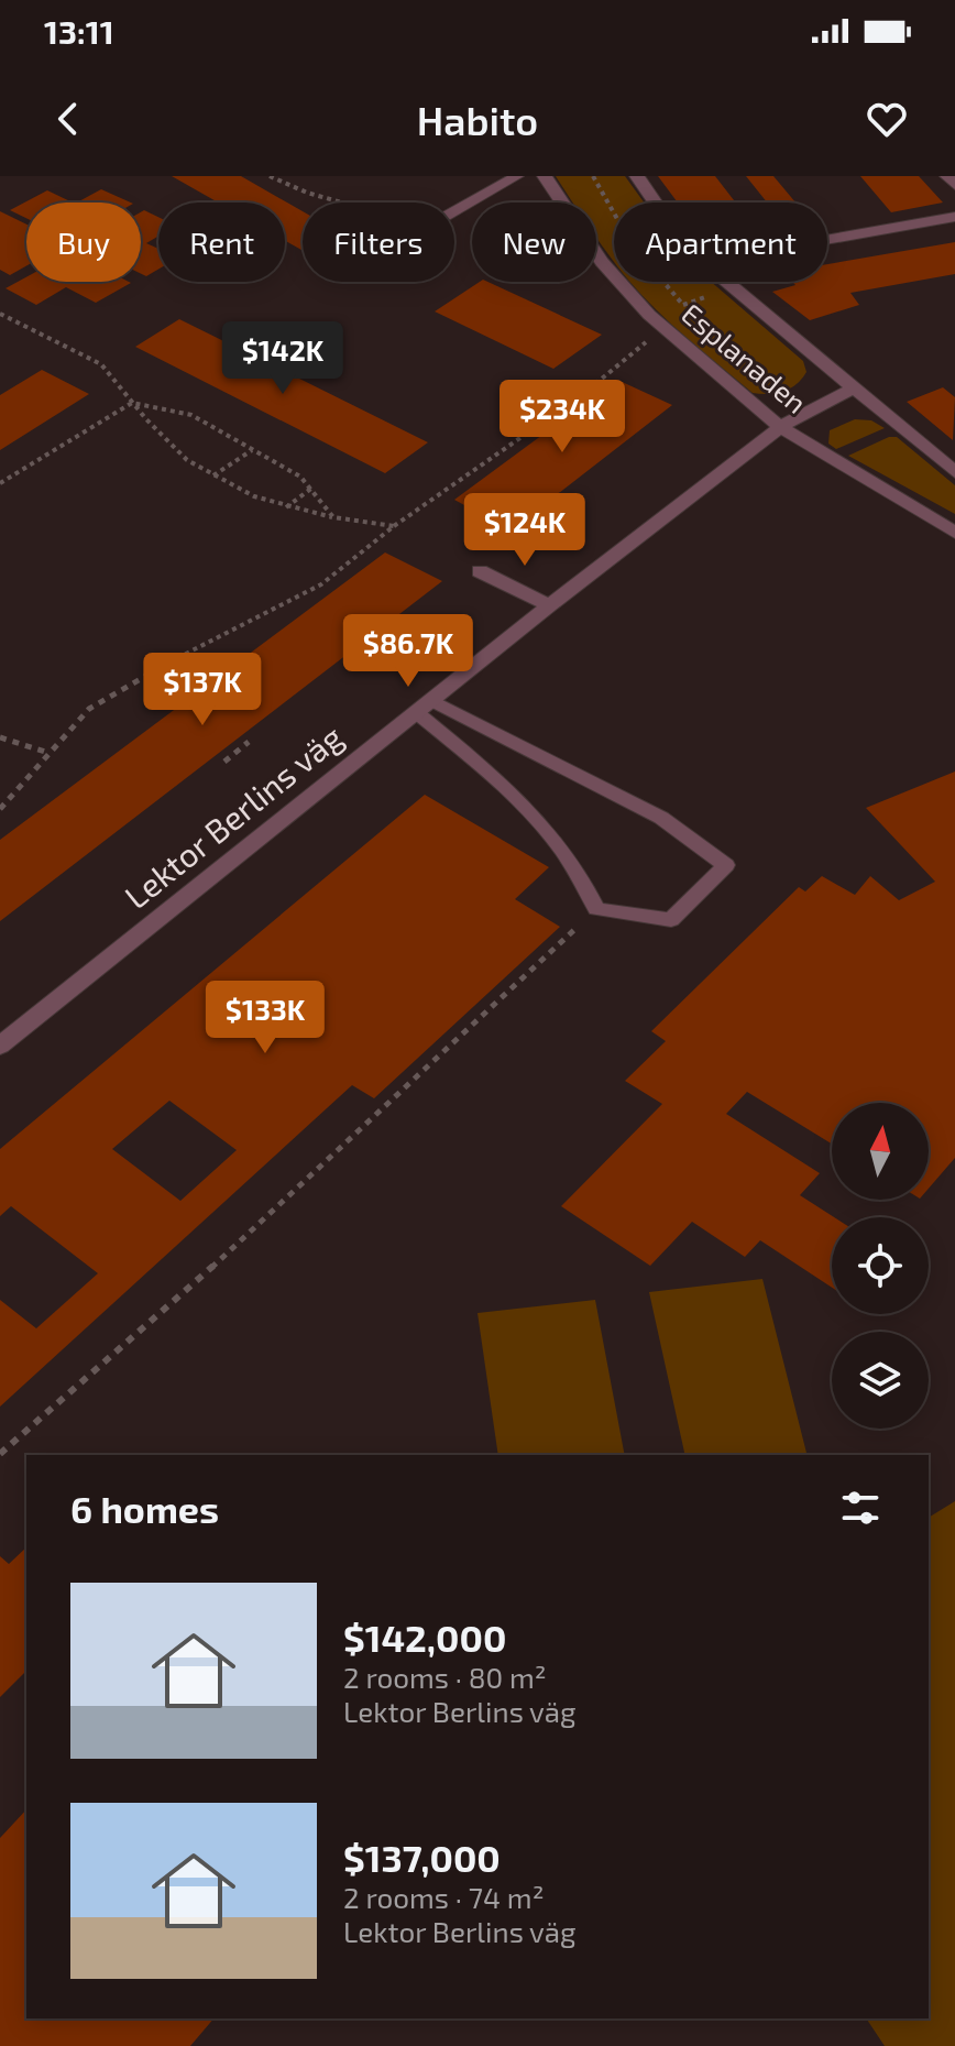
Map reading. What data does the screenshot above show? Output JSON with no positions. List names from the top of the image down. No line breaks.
{"streets":{"street":["Esplanaden","Lektor Berlins väg"]},"crossings":[["Esplanaden","Lektor Berlins väg"]],"north":"top","page":{"status":"13:11","header":"Habito","chip":["Buy","Rent","Filters","New","Apartment"],"price":["$142K","$234K","$124K","$86.7K","$137K","$133K"],"heading":"6 homes","list":[{"name":"$142,000","note":"2 rooms · 80 m² · Lektor Berlins väg"},{"name":"$137,000","note":"2 rooms · 74 m² · Lektor Berlins väg"}]}}
